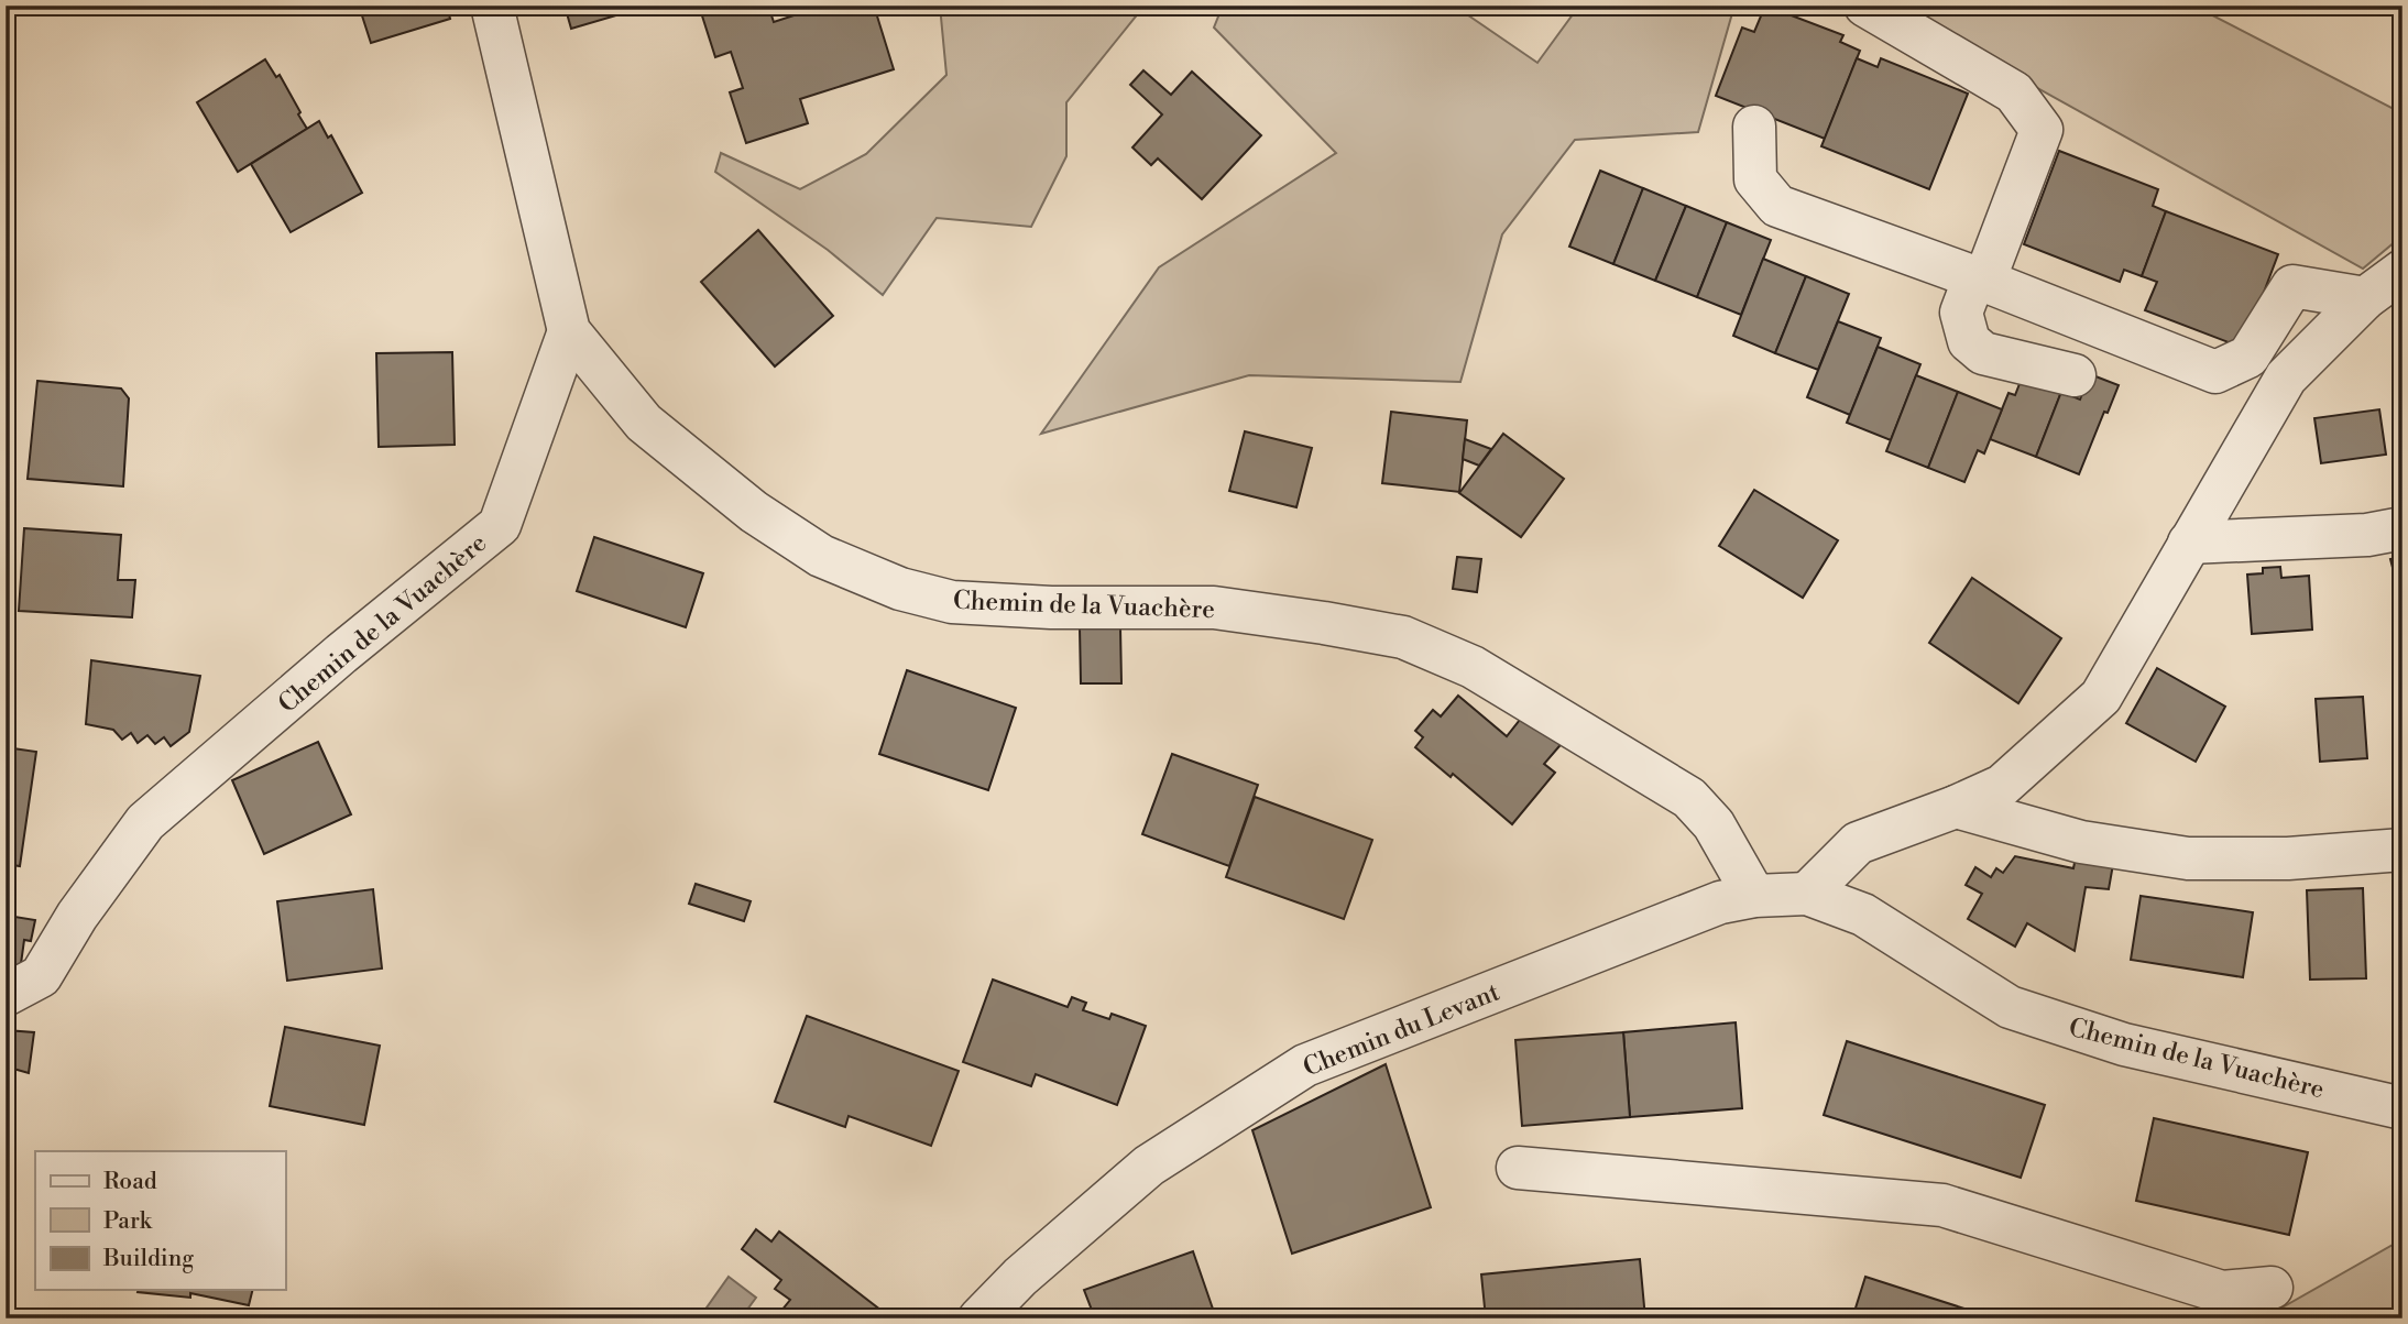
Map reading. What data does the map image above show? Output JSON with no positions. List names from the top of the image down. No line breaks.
{"streets":{"street":["Chemin de la Vuachère","Chemin du Levant"]},"crossings":[["Chemin de la Vuachère","Chemin du Levant"]],"legend":["Road","Park","Building"]}
